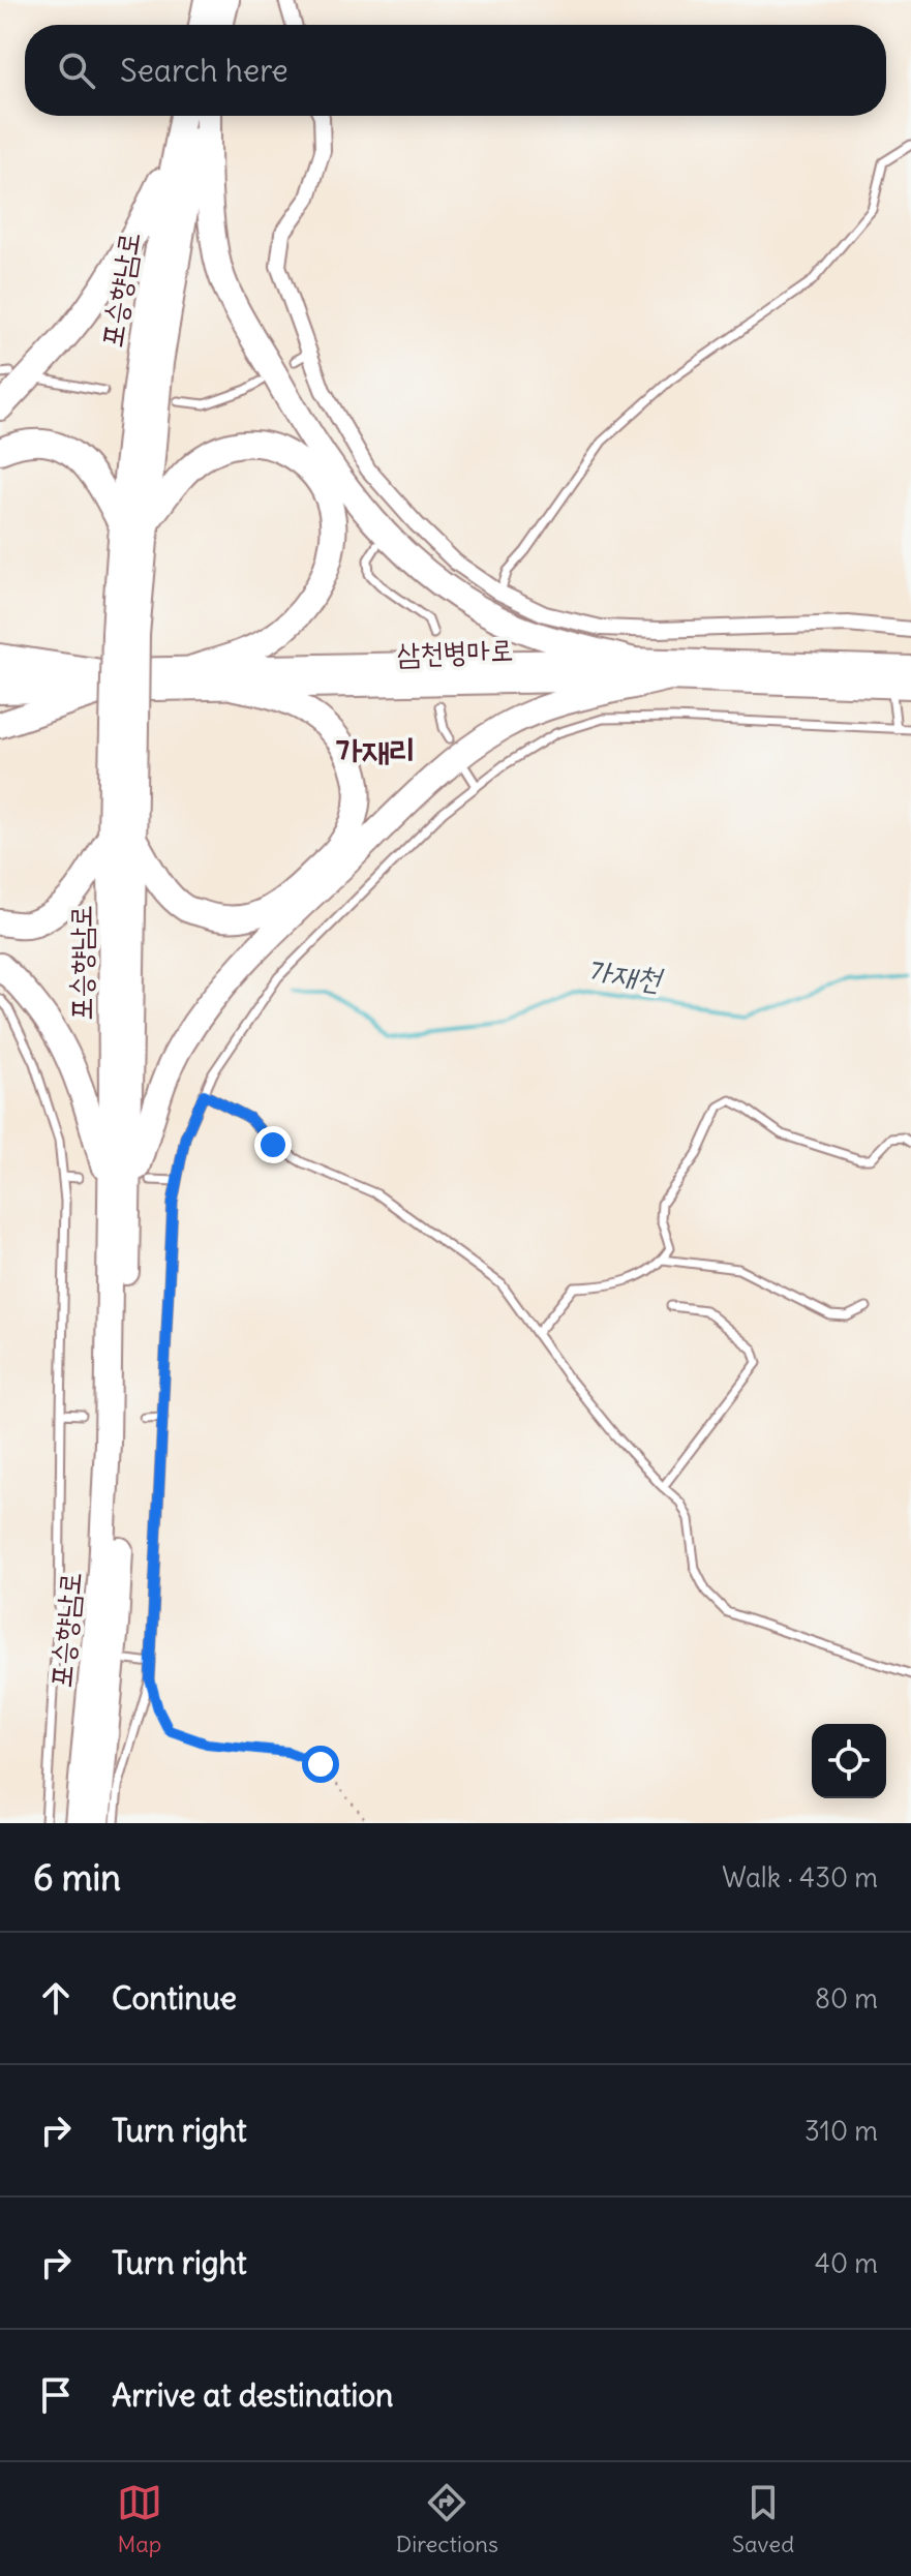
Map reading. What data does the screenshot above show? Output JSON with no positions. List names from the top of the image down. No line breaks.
{"streets":{"highway":["포승향남로"],"main road":["삼천병마로"]},"districts":["가재리"],"water":["가재천"],"page":{"search":"Search here","heading":["6 min","Walk · 430 m"],"list":[["Continue","80 m"],["Turn right","310 m"],["Turn right","40 m"],"Arrive at destination"],"nav":["Map","Directions","Saved"]}}
